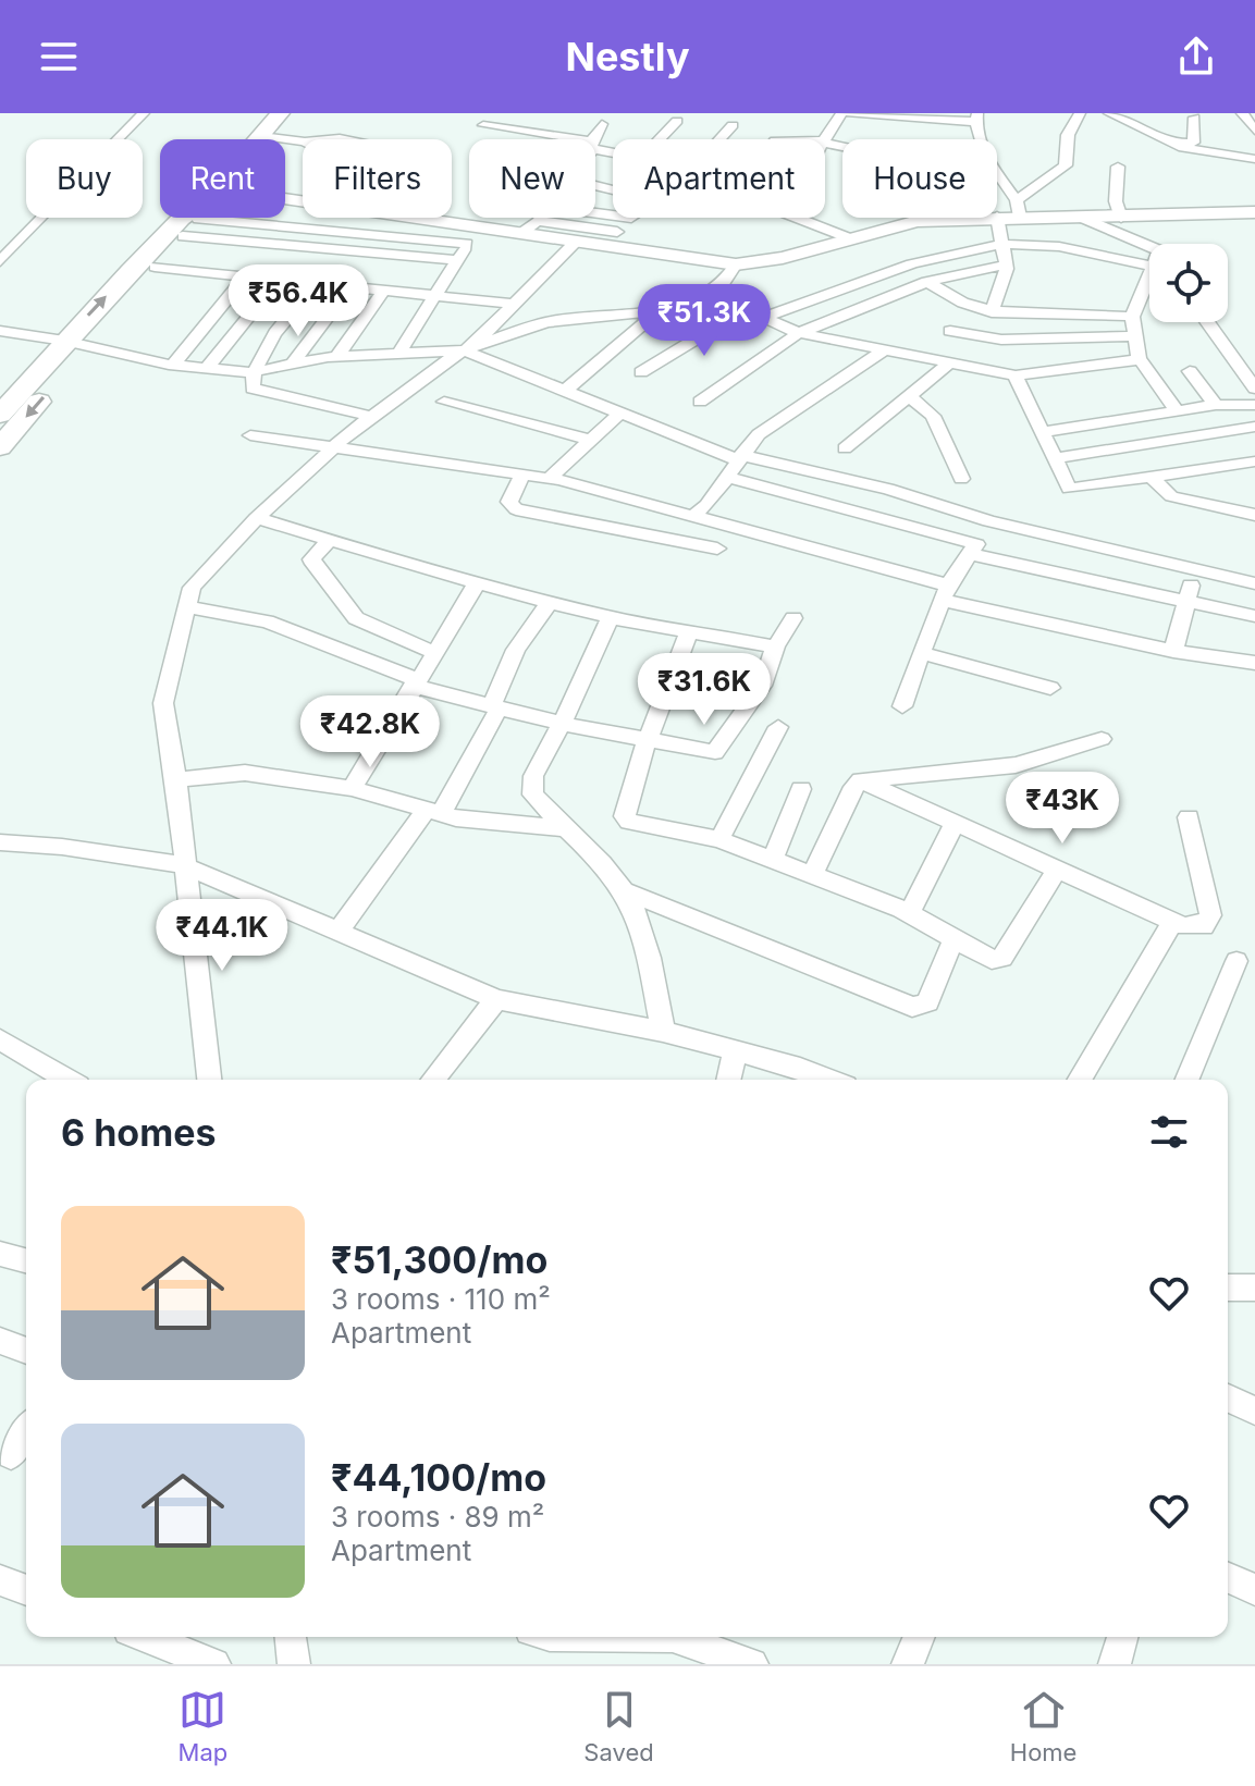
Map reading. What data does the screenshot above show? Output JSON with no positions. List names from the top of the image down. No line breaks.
{"page":{"header":"Nestly","chip":["Buy","Rent","Filters","New","Apartment","House"],"price":["₹56.4K","₹51.3K","₹31.6K","₹42.8K","₹43K","₹44.1K"],"heading":"6 homes","list":[{"name":"₹51,300/mo","note":"3 rooms · 110 m² · Apartment"},{"name":"₹44,100/mo","note":"3 rooms · 89 m² · Apartment"}],"tabs":["Map","Saved","Home"]}}
